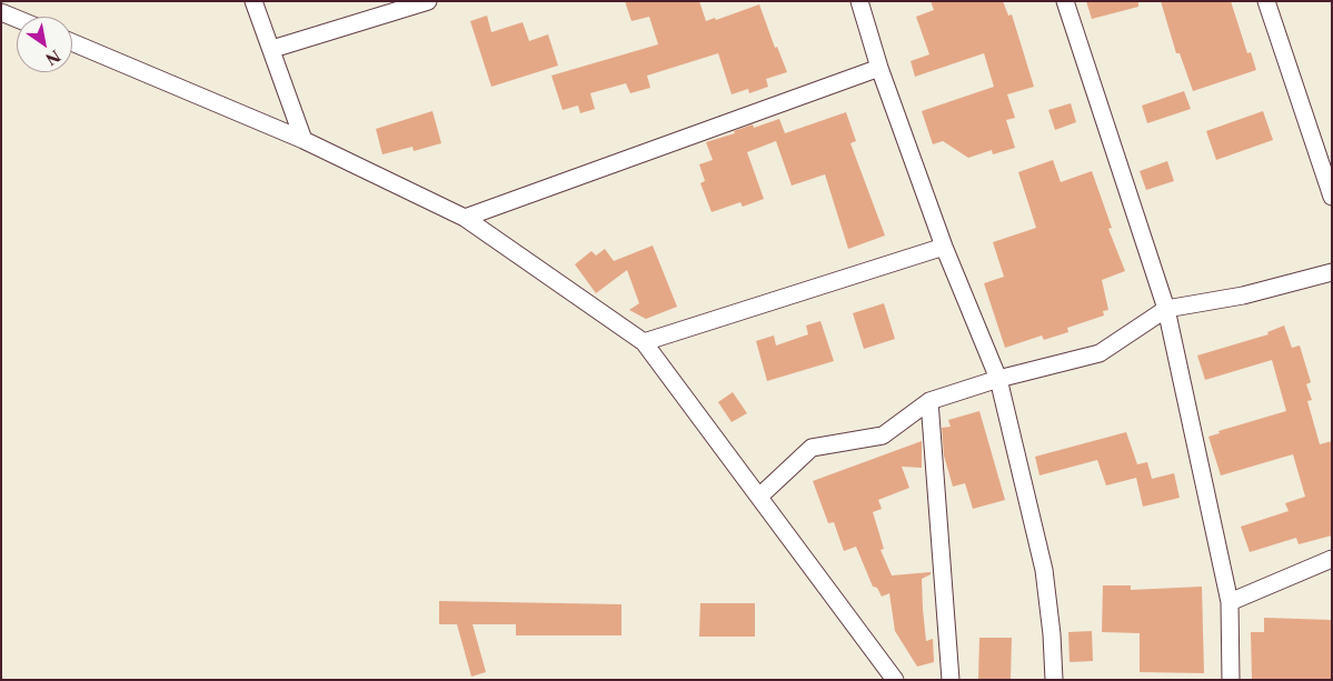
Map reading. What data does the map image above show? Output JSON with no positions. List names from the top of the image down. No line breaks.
{"north":"bottom right"}
